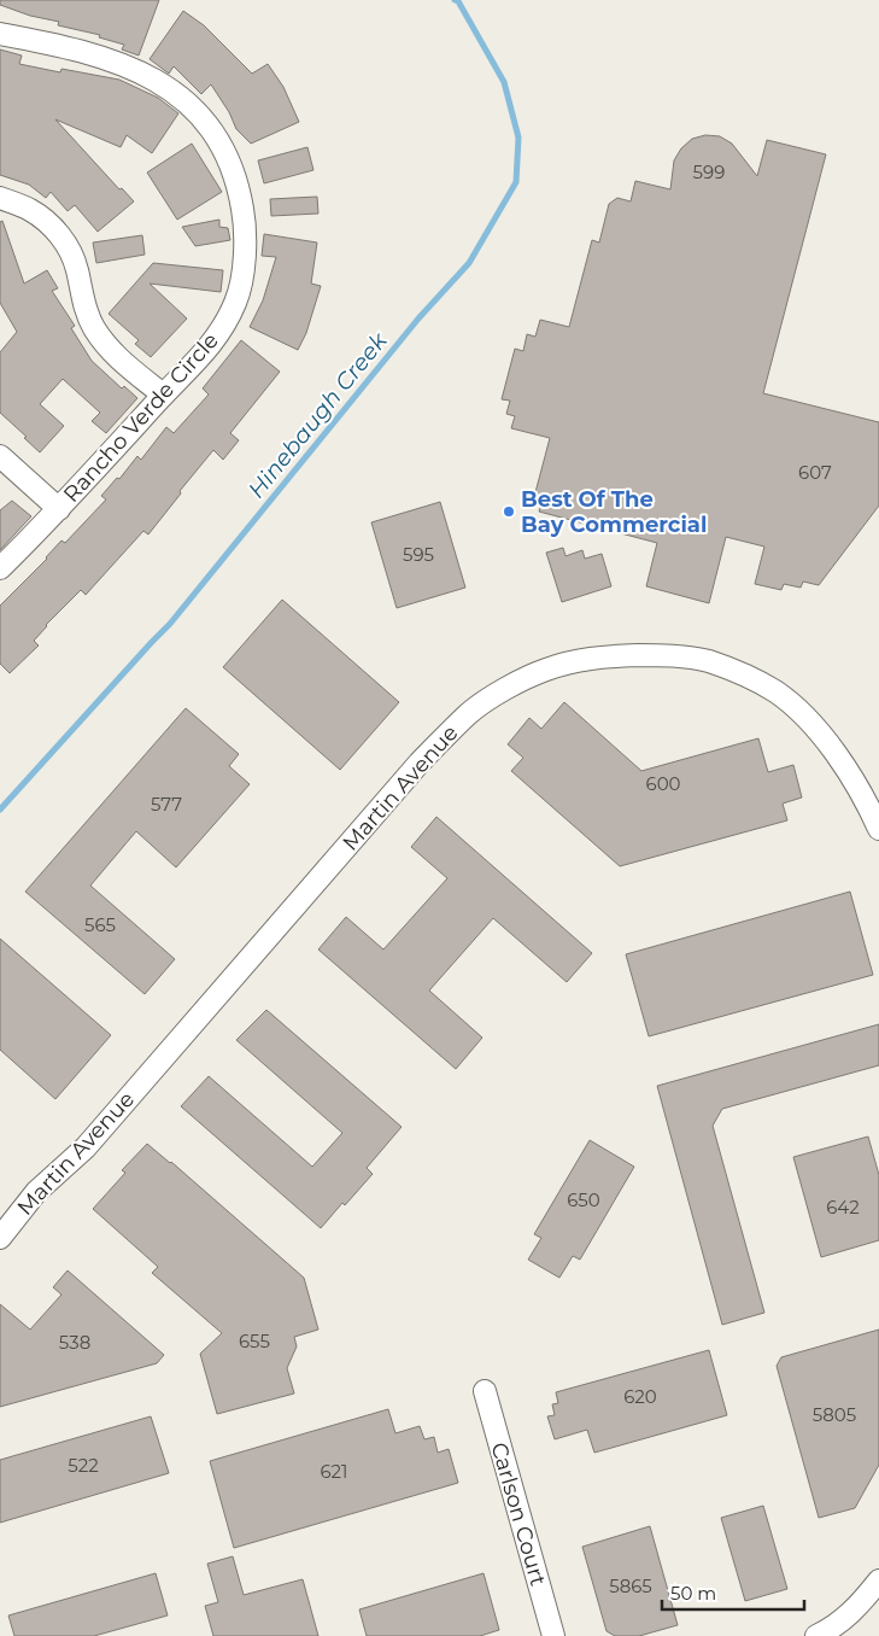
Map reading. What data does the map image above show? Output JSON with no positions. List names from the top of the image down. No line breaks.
{"streets":{"street":["Rancho Verde Circle","Martin Avenue","Carlson Court"]},"water":["Hinebaugh Creek"],"places":["Best Of The Bay Commercial"],"house_numbers":["599","607","595","600","577","565","650","642","655","538","620","5805","522","621","5865"],"scale_bar":"50 m"}
